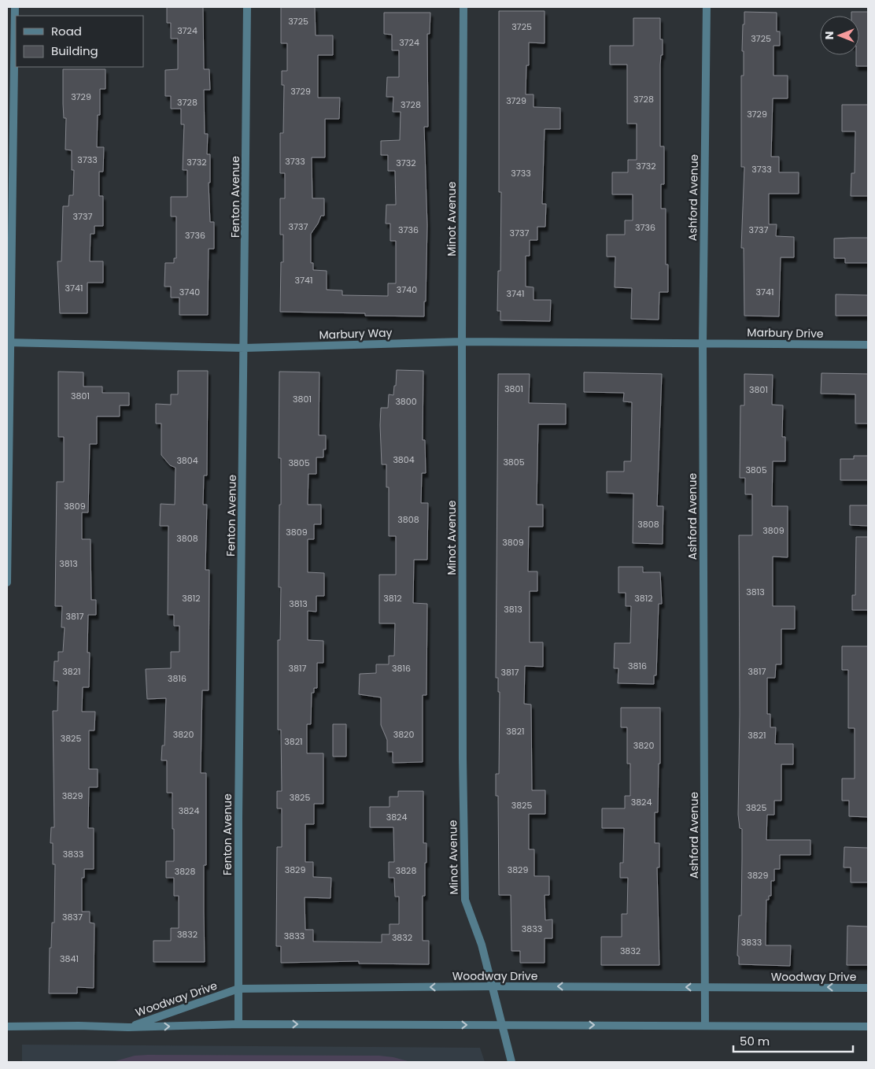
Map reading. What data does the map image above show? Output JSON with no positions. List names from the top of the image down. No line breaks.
{"streets":{"street":["Fenton Avenue","Ashford Avenue","Minot Avenue","Marbury Drive","Marbury Way","Woodway Drive"]},"crossings":[["Fenton Avenue","Marbury Way"],["Fenton Avenue","Woodway Drive"],["Ashford Avenue","Marbury Drive"],["Ashford Avenue","Marbury Way"],["Ashford Avenue","Woodway Drive"],["Minot Avenue","Marbury Way"],["Minot Avenue","Woodway Drive"],["Marbury Drive","Marbury Way"]],"house_numbers":["3725","3725","3724","3725","3724","3729","3729","3728","3729","3728","3728","3729","3733","3733","3732","3732","3732","3733","3733","3737","3737","3736","3736","3737","3737","3736","3741","3741","3740","3740","3741","3741","3801","3801","3801","3801","3800","3804","3804","3805","3805","3805","3809","3808","3808","3809","3809","3808","3809","3813","3813","3812","3812","3812","3813","3813","3817","3816","3817","3816","3821","3817","3817","3816","3821","3820","3820","3821","3825","3821","3820","3829","3825","3824","3825","3825","3824","3824","3833","3829","3829","3828","3828","3829","3837","3833","3832","3833","3832","3833","3832","3841"],"legend":["Road","Building"],"scale_bar":"50 m","north":"left"}
